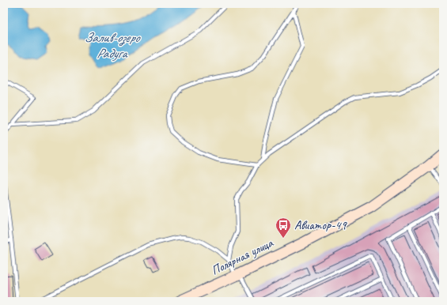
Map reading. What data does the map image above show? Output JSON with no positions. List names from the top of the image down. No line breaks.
{"streets":{"main road":["Полярная улица"]},"water":["Залив-озеро Радуга"],"places":{"bus stop":["Авиатор-49"]}}
